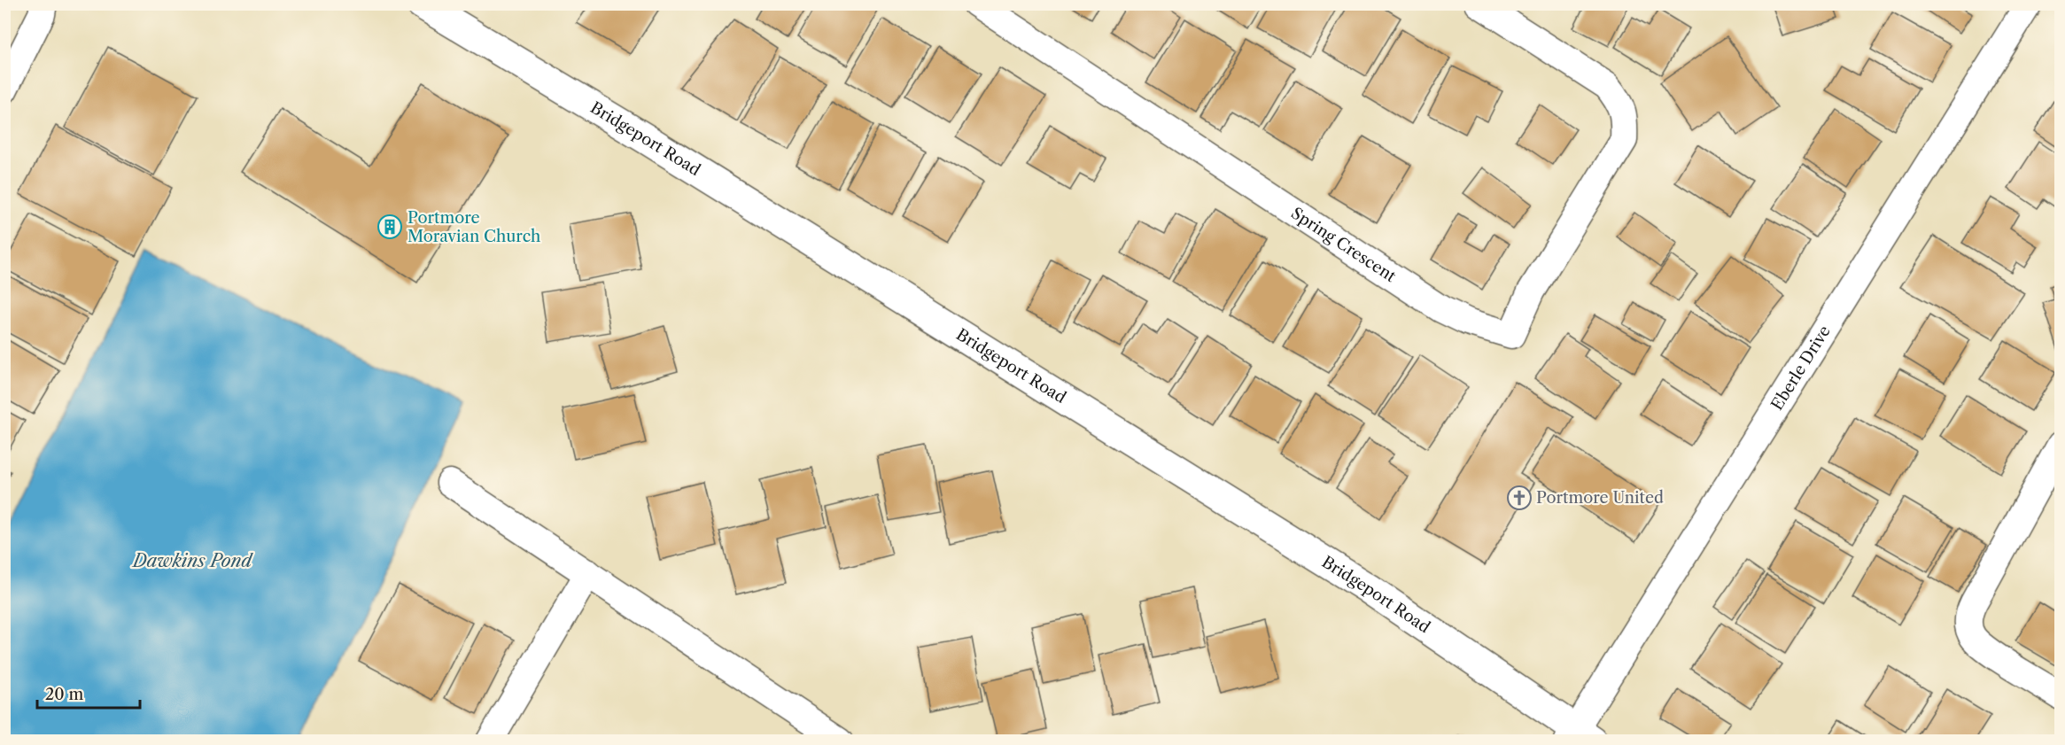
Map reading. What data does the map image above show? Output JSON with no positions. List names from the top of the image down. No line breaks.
{"streets":{"main road":["Bridgeport Road"],"street":["Spring Crescent","Eberle Drive"]},"crossings":[["Bridgeport Road","Eberle Drive"]],"water":["Dawkins Pond"],"places":{"building":["Portmore Moravian Church"],"church":["Portmore United"]},"scale_bar":"20 m"}
